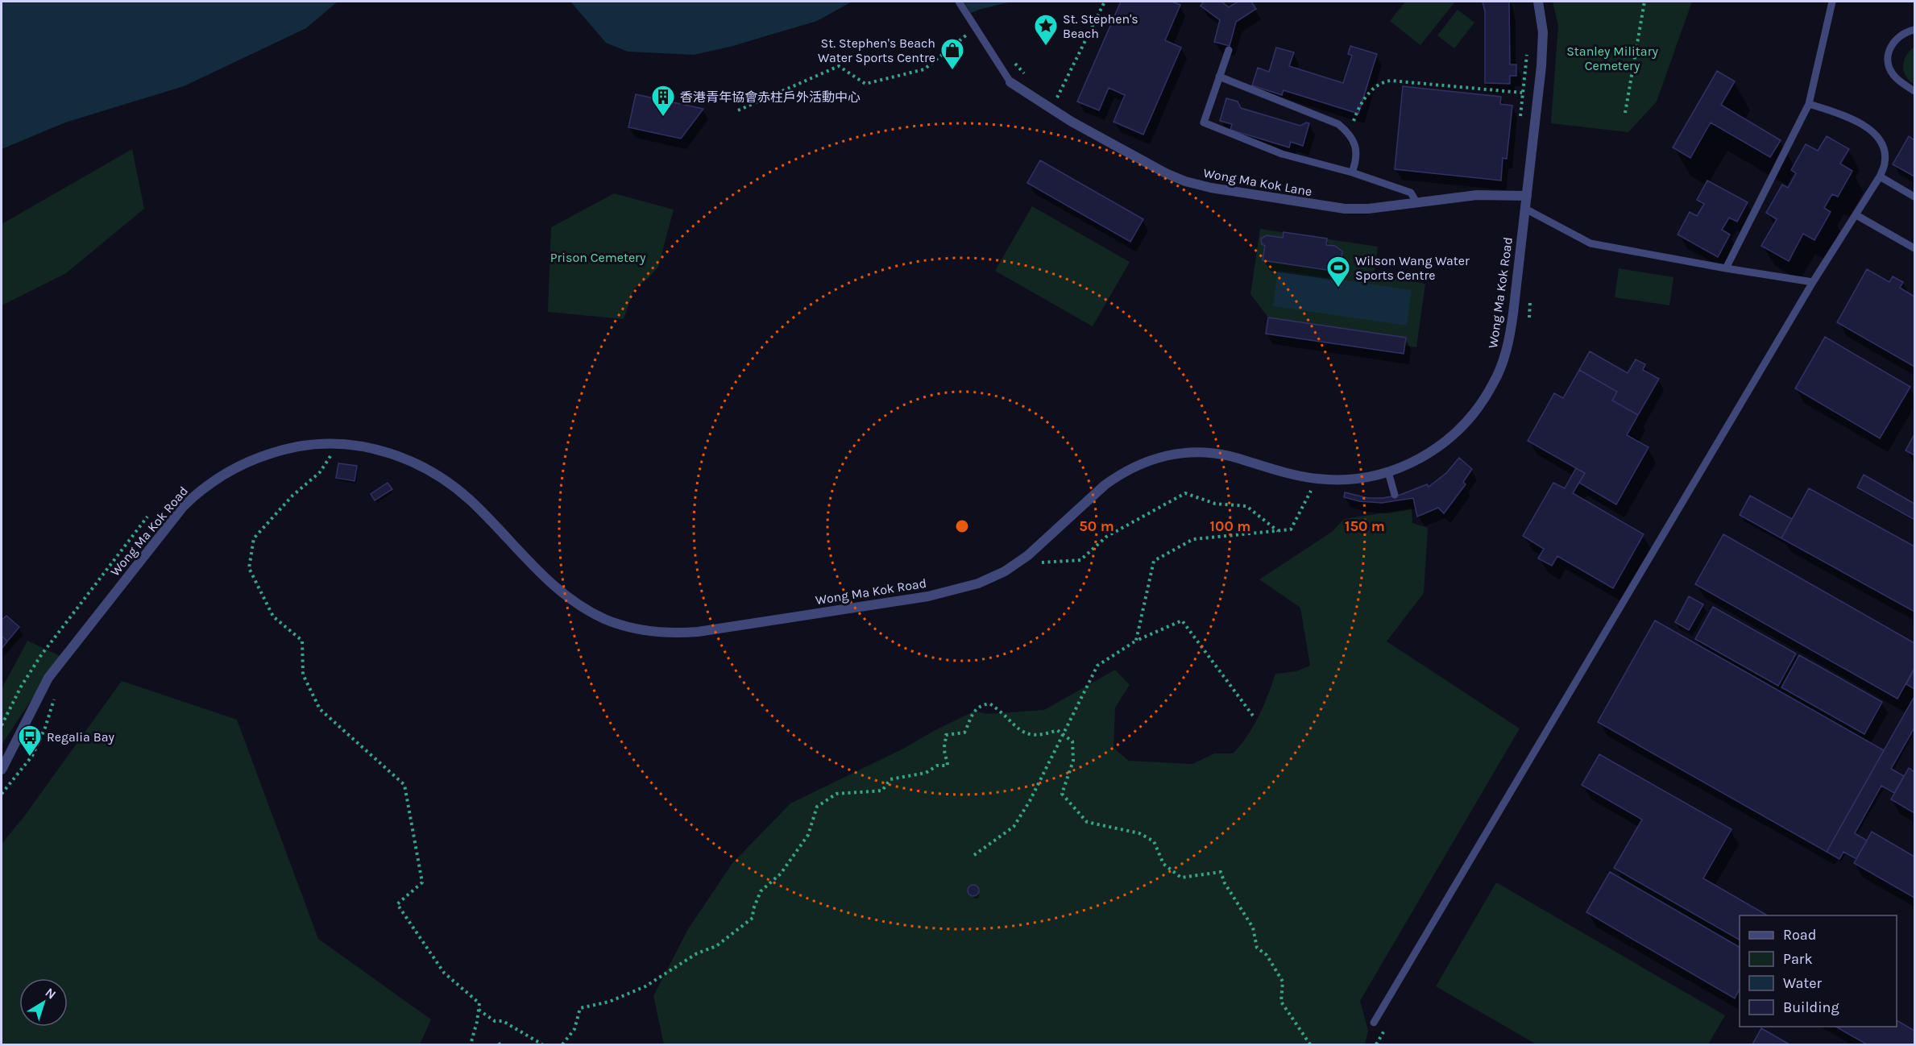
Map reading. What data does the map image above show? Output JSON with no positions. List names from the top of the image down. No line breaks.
{"streets":{"street":["Wong Ma Kok Lane","Wong Ma Kok Road"]},"crossings":[["Wong Ma Kok Lane","Wong Ma Kok Road"]],"parks":["Stanley Military Cemetery","Prison Cemetery"],"places":{"place":["St. Stephen's Beach"],"shop":["St. Stephen's Beach Water Sports Centre"],"building":["香港青年協會赤柱戶外活動中心"],"sports":["Wilson Wang Water Sports Centre"],"bus stop":["Regalia Bay"]},"legend":["Road","Park","Water","Building"],"north":"top right","rings":["50 m","100 m","150 m"]}
